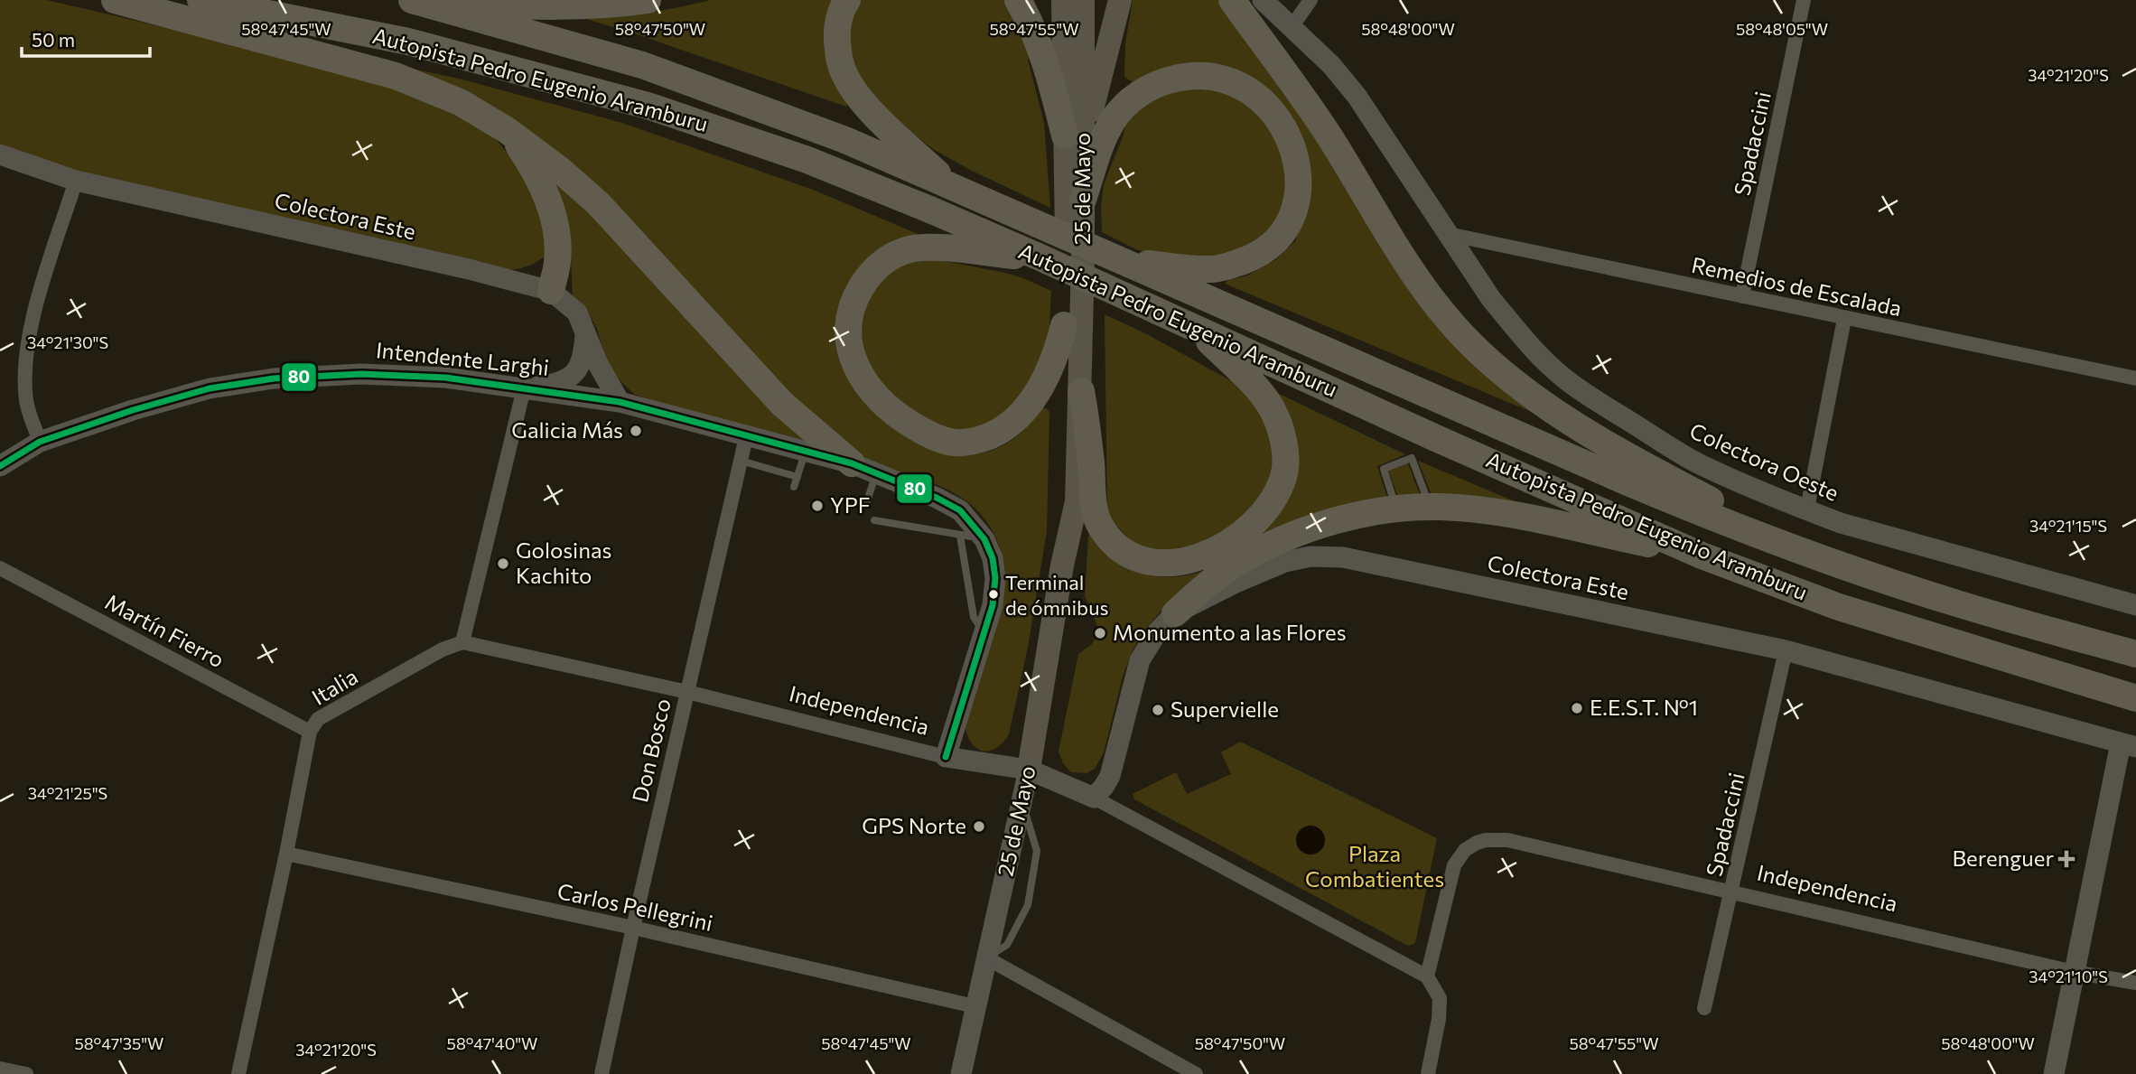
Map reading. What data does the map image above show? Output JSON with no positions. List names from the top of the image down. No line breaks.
{"streets":{"highway":["Autopista Pedro Eugenio Aramburu"],"main road":["25 de Mayo"],"street":["Spadaccini","Colectora Este","Remedios de Escalada","Intendente Larghi","Colectora Oeste","Martín Fierro","Italia","Independencia","Don Bosco","Carlos Pellegrini"]},"crossings":[["Spadaccini","Colectora Este"],["Spadaccini","Remedios de Escalada"],["Spadaccini","Independencia"],["25 de Mayo","Independencia"],["25 de Mayo","Carlos Pellegrini"],["Colectora Este","Intendente Larghi"],["Colectora Este","Independencia"],["Remedios de Escalada","Colectora Oeste"],["Intendente Larghi","Don Bosco"],["Martín Fierro","Italia"],["Italia","Independencia"],["Italia","Carlos Pellegrini"],["Independencia","Don Bosco"],["Don Bosco","Carlos Pellegrini"]],"parks":["Plaza Combatientes"],"places":{"other":["Galicia Más","YPF","Golosinas Kachito","Terminal de ómnibus","Monumento a las Flores","E.E.S.T. Nº1","Supervielle","GPS Norte"],"health":["Berenguer"]},"lines":["transit line 80"],"scale_bar":"50 m","coordinates":["58°47'45\"W","58°47'50\"W","58°47'55\"W","58°48'00\"W","58°48'05\"W","34°21'20\"S","34°21'30\"S","34°21'15\"S","34°21'25\"S","34°21'10\"S","58°47'35\"W","58°47'40\"W"]}
